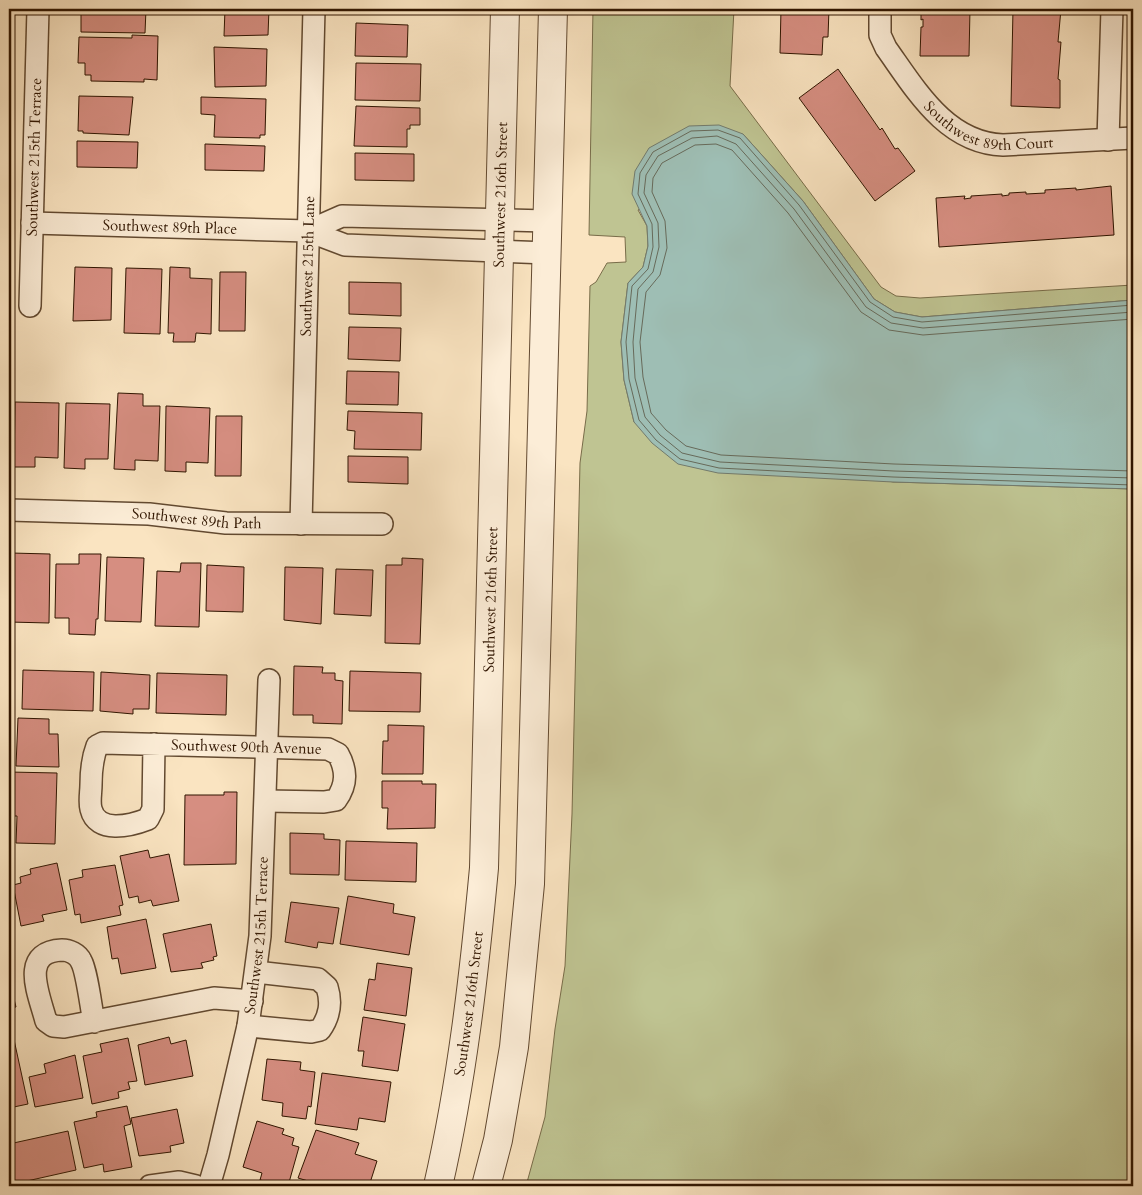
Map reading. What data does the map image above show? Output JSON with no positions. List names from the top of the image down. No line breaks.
{"streets":{"street":["Southwest 89th Court","Southwest 215th Terrace","Southwest 216th Street","Southwest 89th Place","Southwest 215th Lane","Southwest 89th Path","Southwest 90th Avenue"]},"crossings":[["Southwest 215th Terrace","Southwest 89th Place"],["Southwest 215th Terrace","Southwest 90th Avenue"],["Southwest 216th Street","Southwest 89th Place"],["Southwest 89th Place","Southwest 215th Lane"],["Southwest 215th Lane","Southwest 89th Path"]]}
